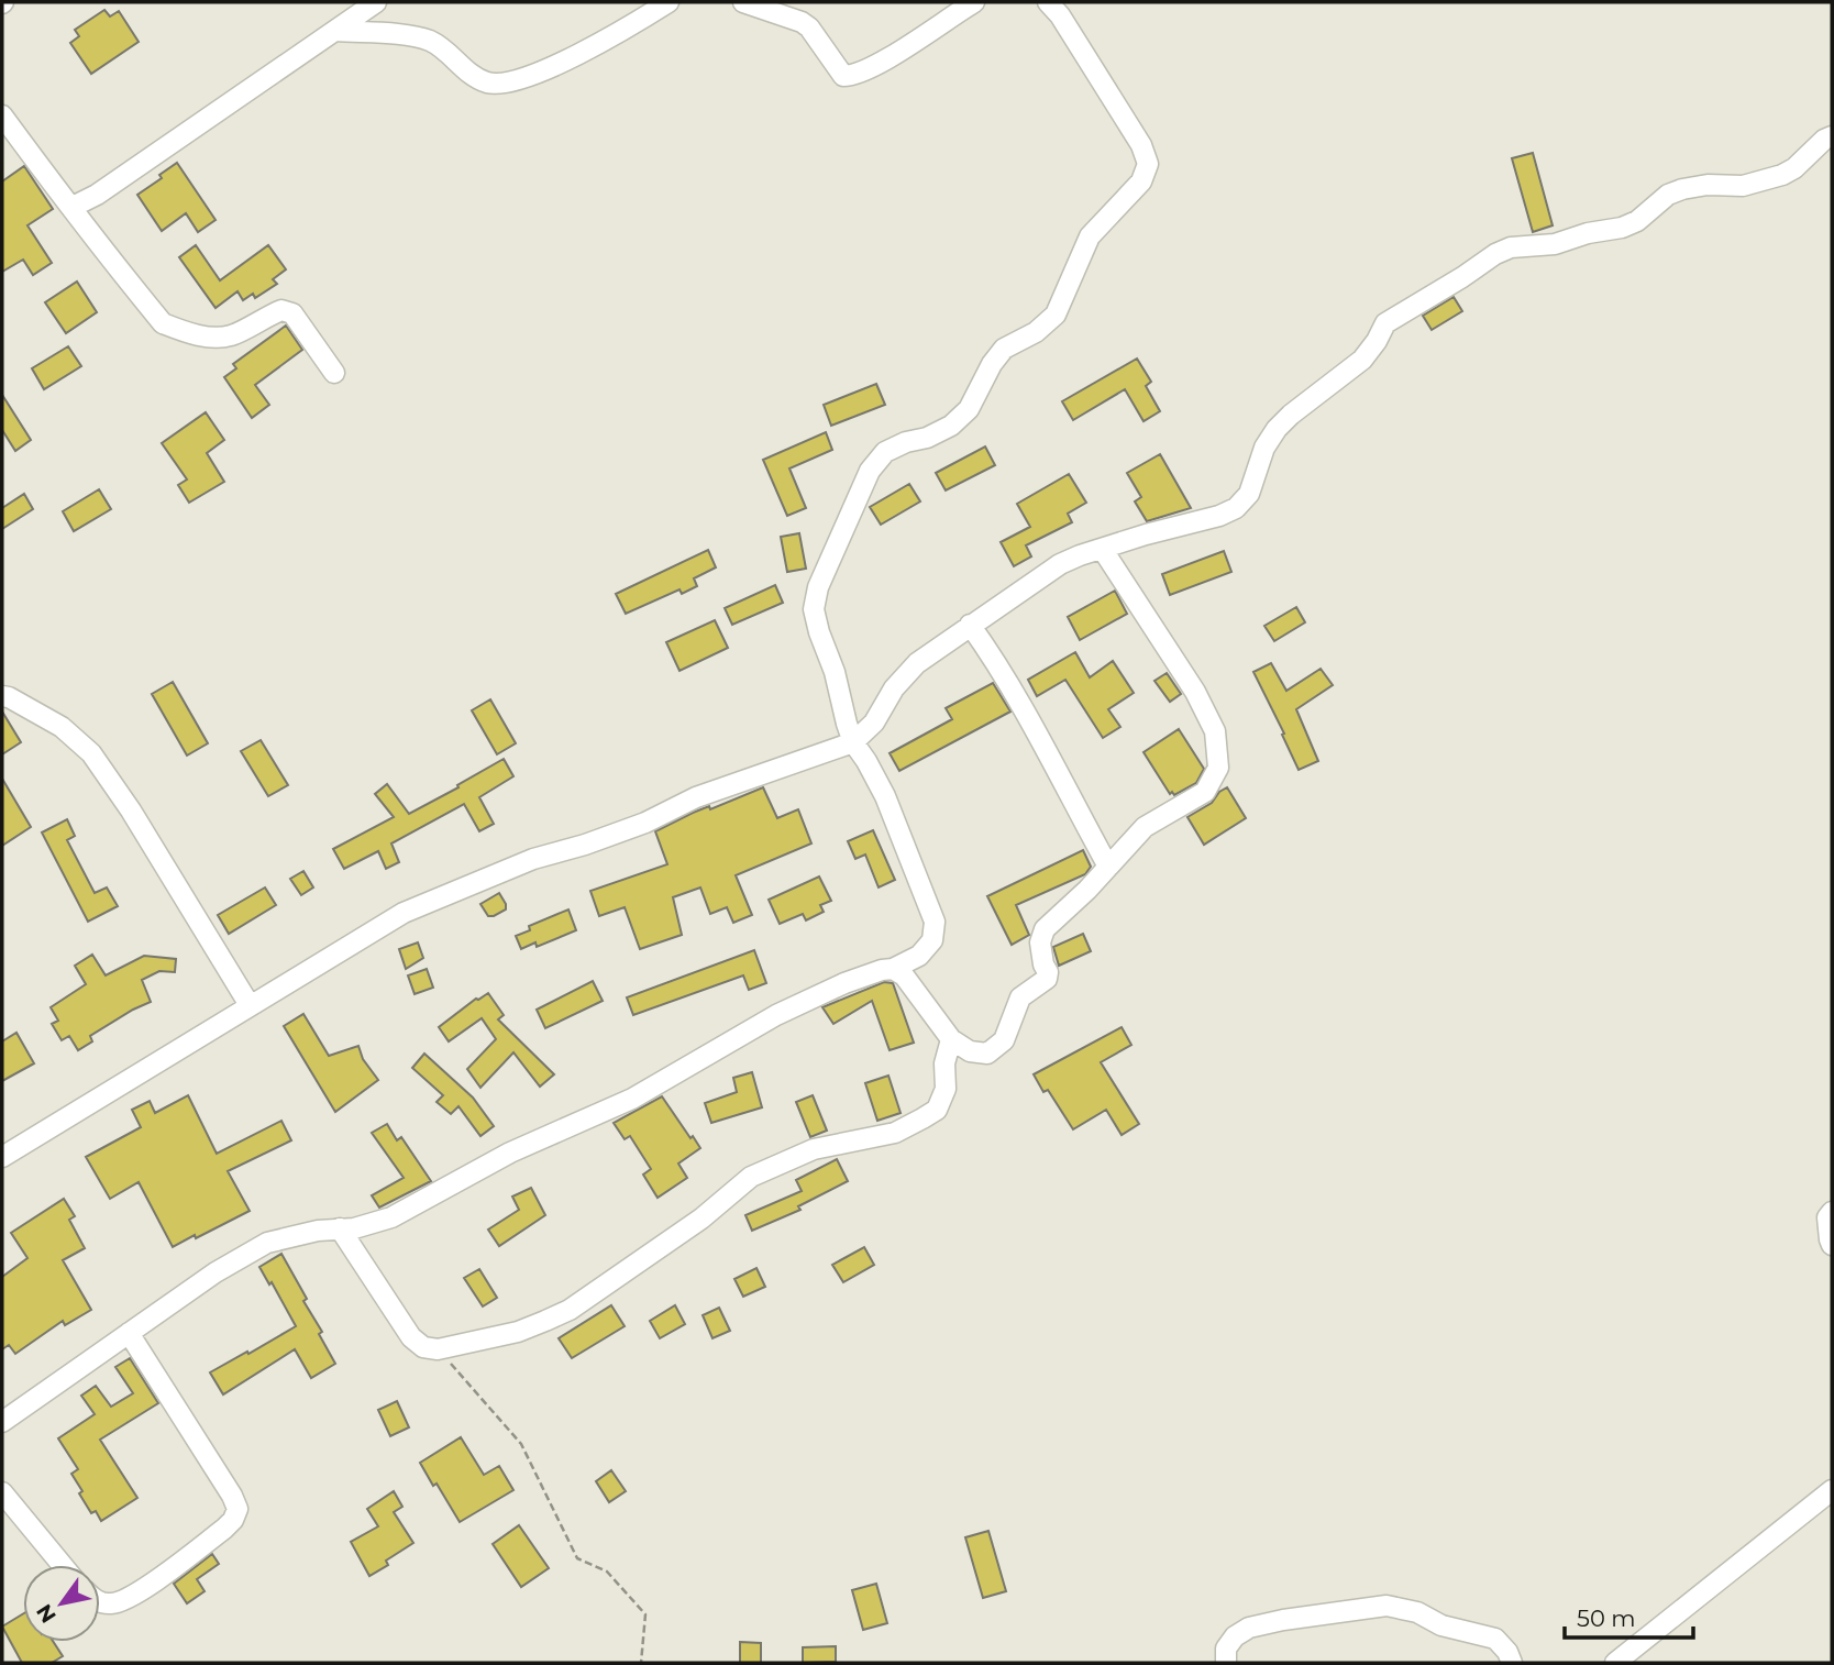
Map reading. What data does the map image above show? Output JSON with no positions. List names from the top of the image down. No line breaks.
{"scale_bar":"50 m","north":"bottom left"}
